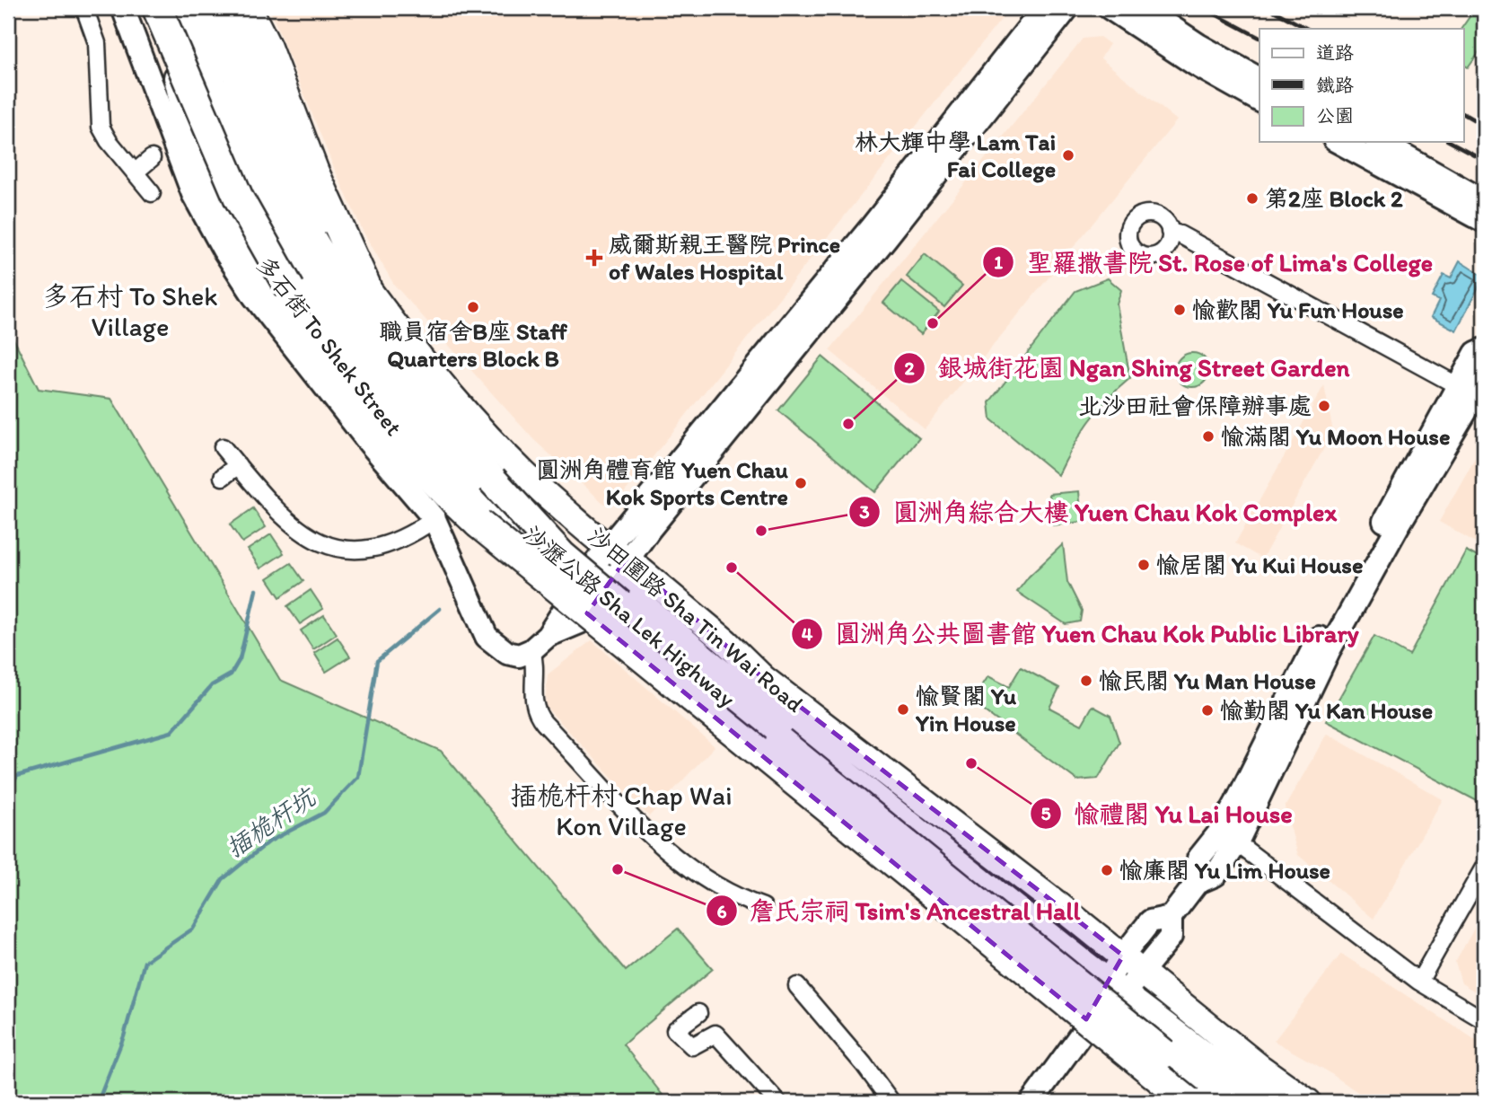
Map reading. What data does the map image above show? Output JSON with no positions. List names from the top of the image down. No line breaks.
{"streets":{"highway":["沙瀝公路 Sha Lek Highway"],"main road":["沙田圍路 Sha Tin Wai Road"],"street":["多石街 To Shek Street"]},"crossings":[["多石街 To Shek Street","沙田圍路 Sha Tin Wai Road"]],"districts":["多石村 To Shek Village","插桅杆村 Chap Wai Kon Village"],"water":["插桅杆坑"],"places":{"other":["林大輝中學 Lam Tai Fai College","第2座 Block 2","職員宿舍B座 Staff Quarters Block B","愉歡閣 Yu Fun House","聖羅撒書院 St. Rose of Lima's College","北沙田社會保障辦事處","銀城街花園 Ngan Shing Street Garden","愉滿閣 Yu Moon House","圓洲角體育館 Yuen Chau Kok Sports Centre","圓洲角綜合大樓 Yuen Chau Kok Complex","愉居閣 Yu Kui House","圓洲角公共圖書館 Yuen Chau Kok Public Library","愉民閣 Yu Man House","愉賢閣 Yu Yin House","愉勤閣 Yu Kan House","愉禮閣 Yu Lai House","詹氏宗祠 Tsim's Ancestral Hall","愉廉閣 Yu Lim House"],"health":["威爾斯親王醫院 Prince of Wales Hospital"]},"legend":["道路","鐵路","公園"]}
